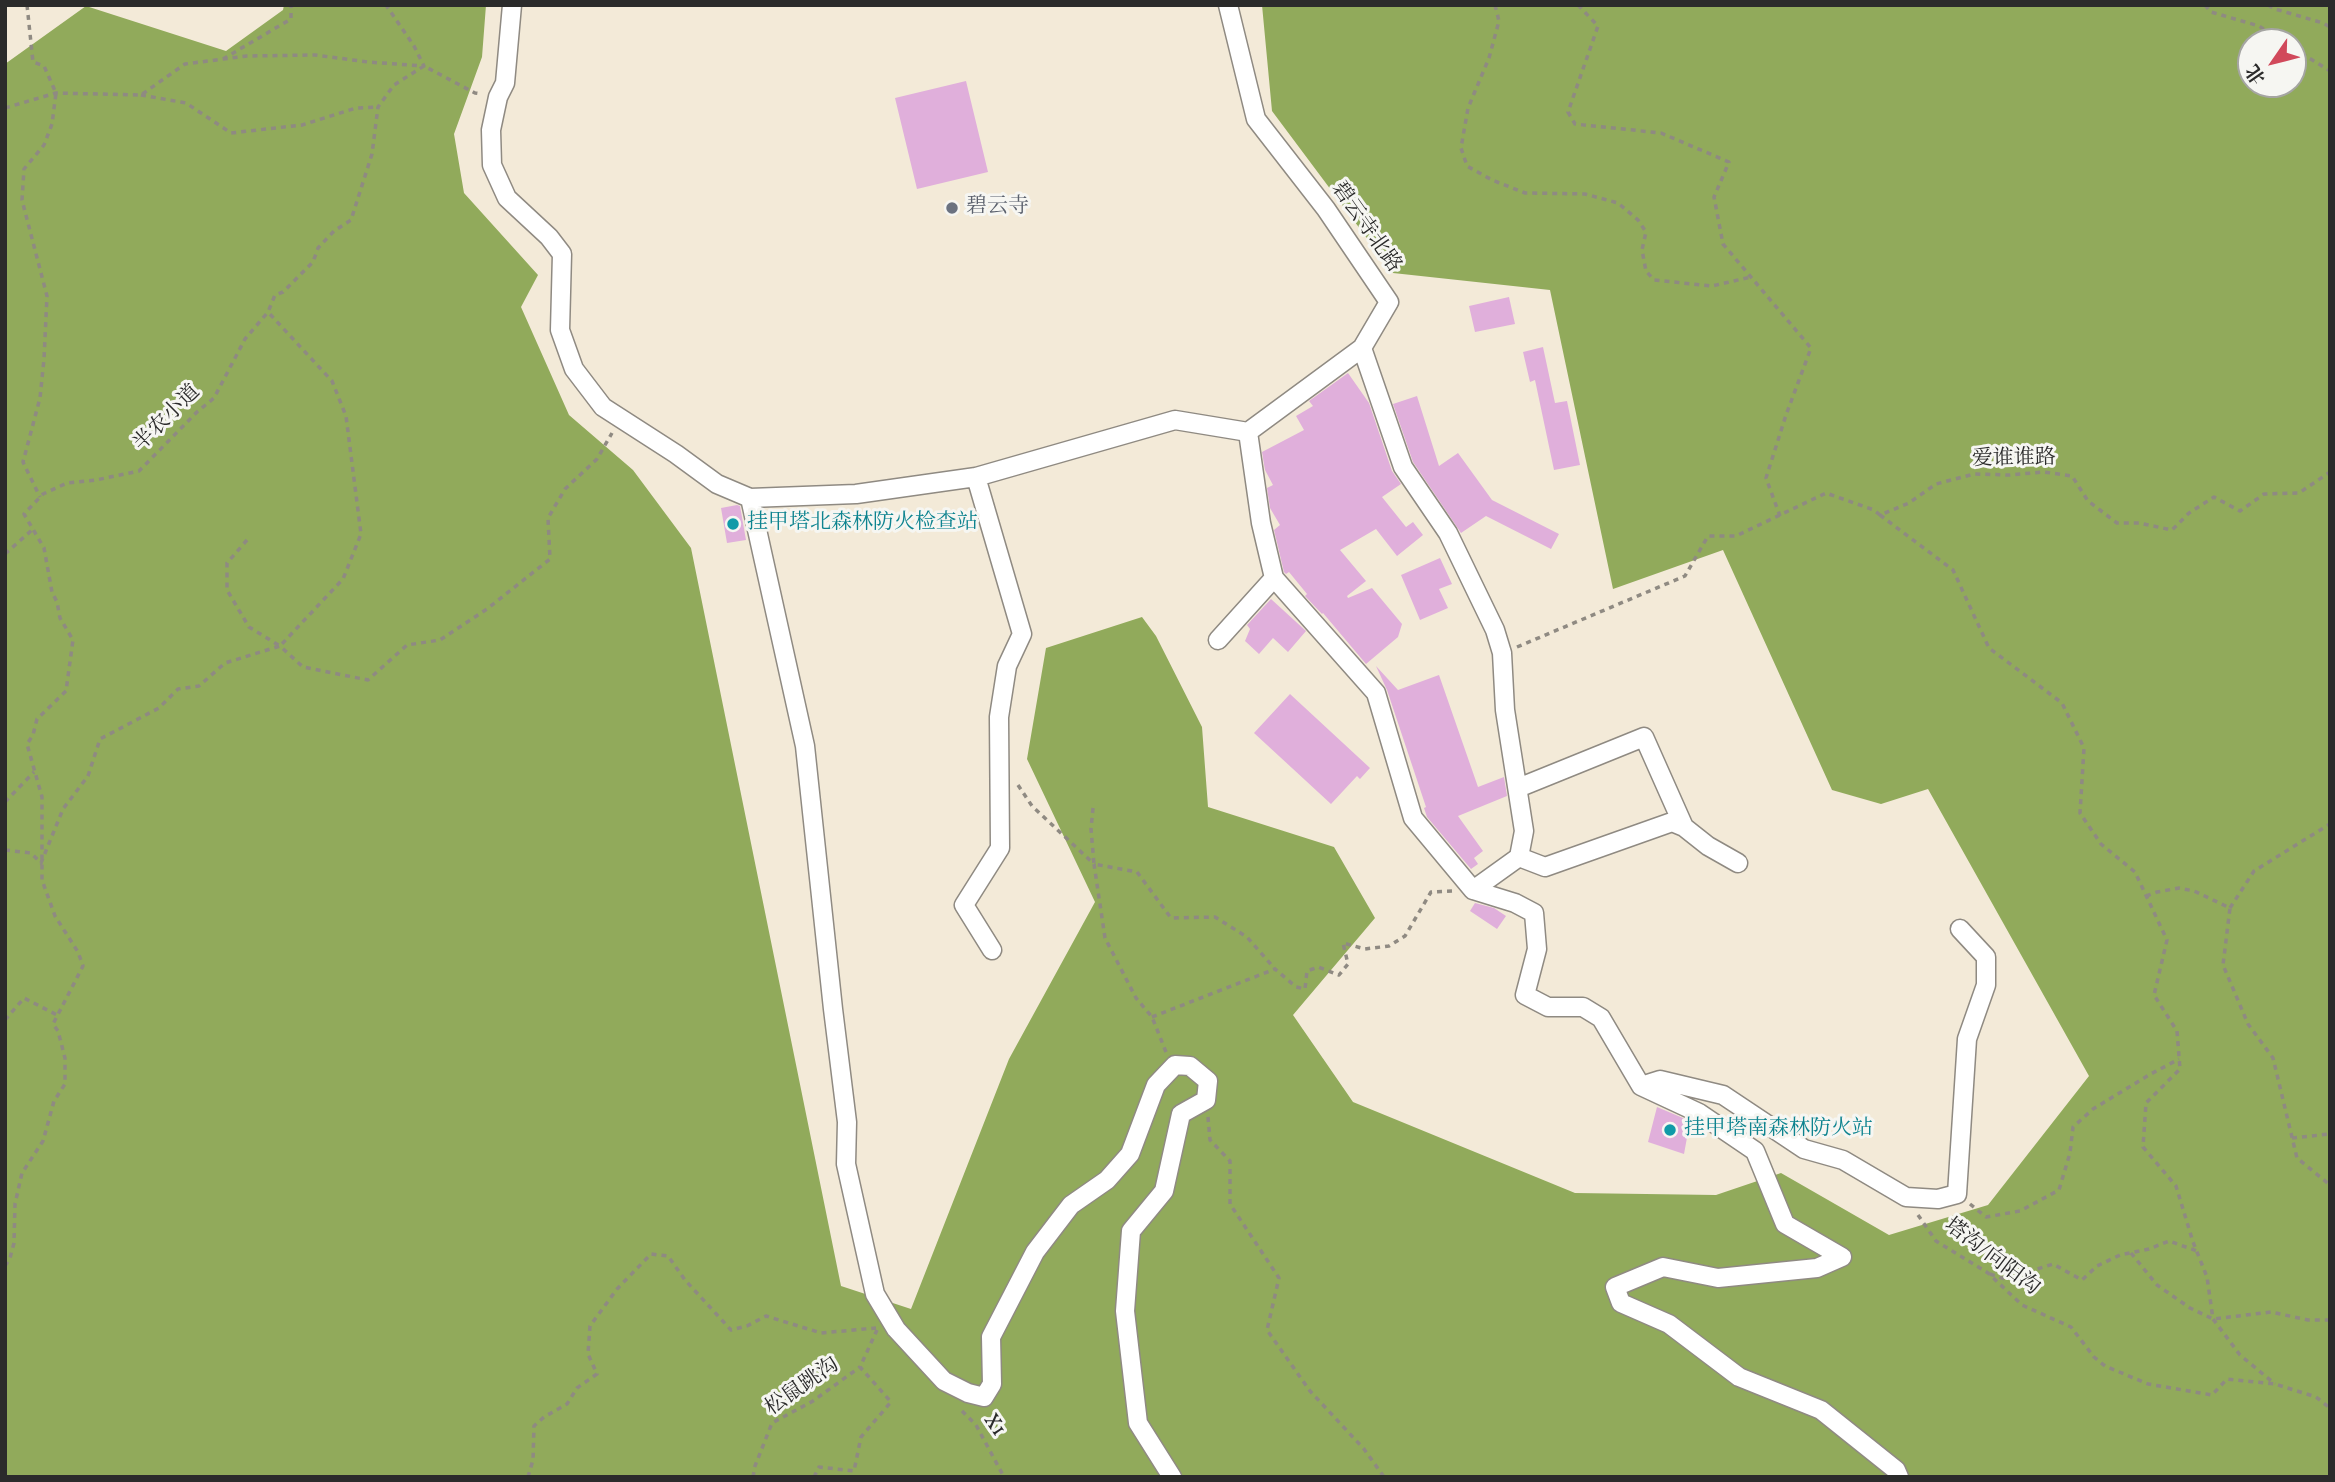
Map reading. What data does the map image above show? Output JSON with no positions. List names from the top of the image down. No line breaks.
{"streets":{"street":["碧云寺北路"],"path":["半农小道","爱谁谁路","塔沟/向阳沟","松鼠跳沟","X1"]},"places":["碧云寺","挂甲塔北森林防火检查站","挂甲塔南森林防火站"],"north":"bottom left"}
